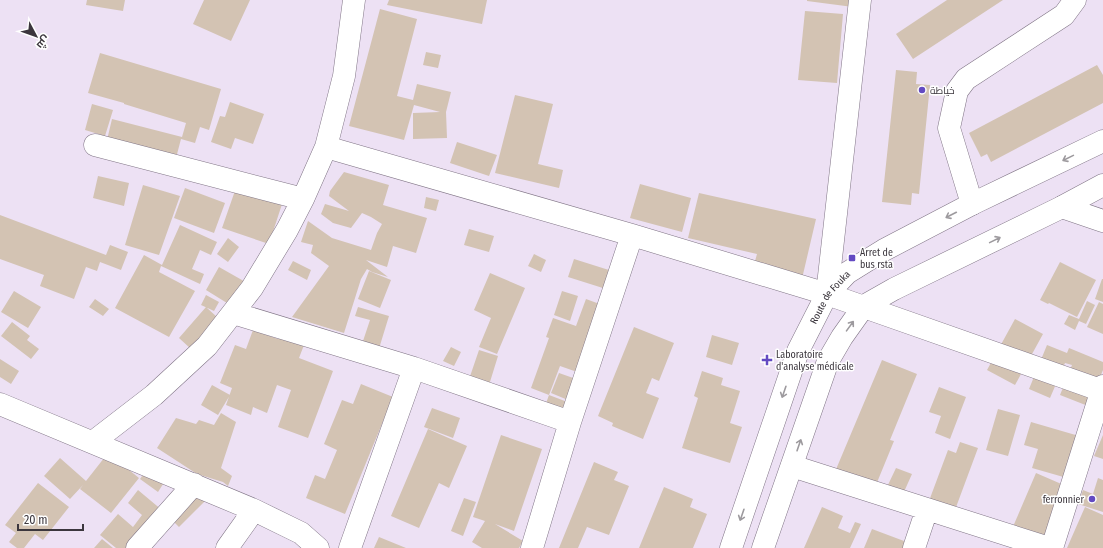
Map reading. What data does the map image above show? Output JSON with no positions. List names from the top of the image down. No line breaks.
{"streets":{"street":["Route de Fouka"]},"places":{"other":["خياطة","ferronnier"],"transit":["Arret de bus rsta"],"health":["Laboratoire d'analyse médicale"]},"scale_bar":"20 m","north":"bottom right"}
